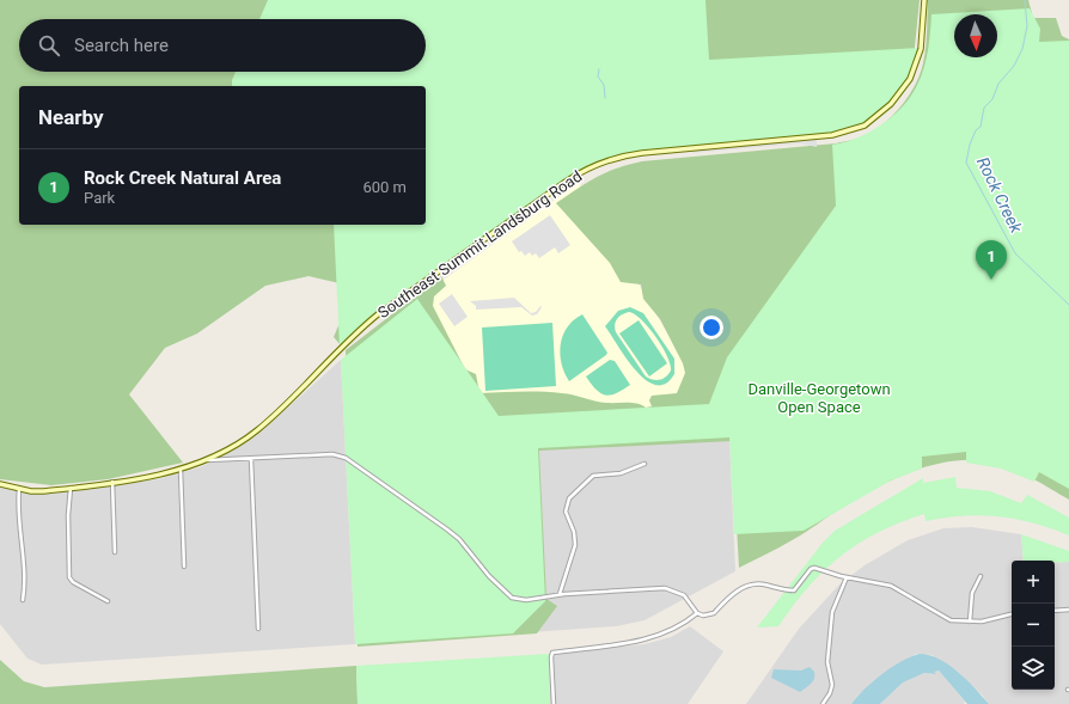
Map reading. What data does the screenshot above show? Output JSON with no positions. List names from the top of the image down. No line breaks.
{"streets":{"street":["Southeast Summit Landsburg Road"]},"water":["Rock Creek"],"parks":["Danville-Georgetown Open Space"],"north":"bottom","page":{"search":"Search here","heading":"Nearby","list":[{"mark":"1","name":"Rock Creek Natural Area","note":"Park","value":"600 m"}],"pins":"1","map_buttons":["+","−"]}}
